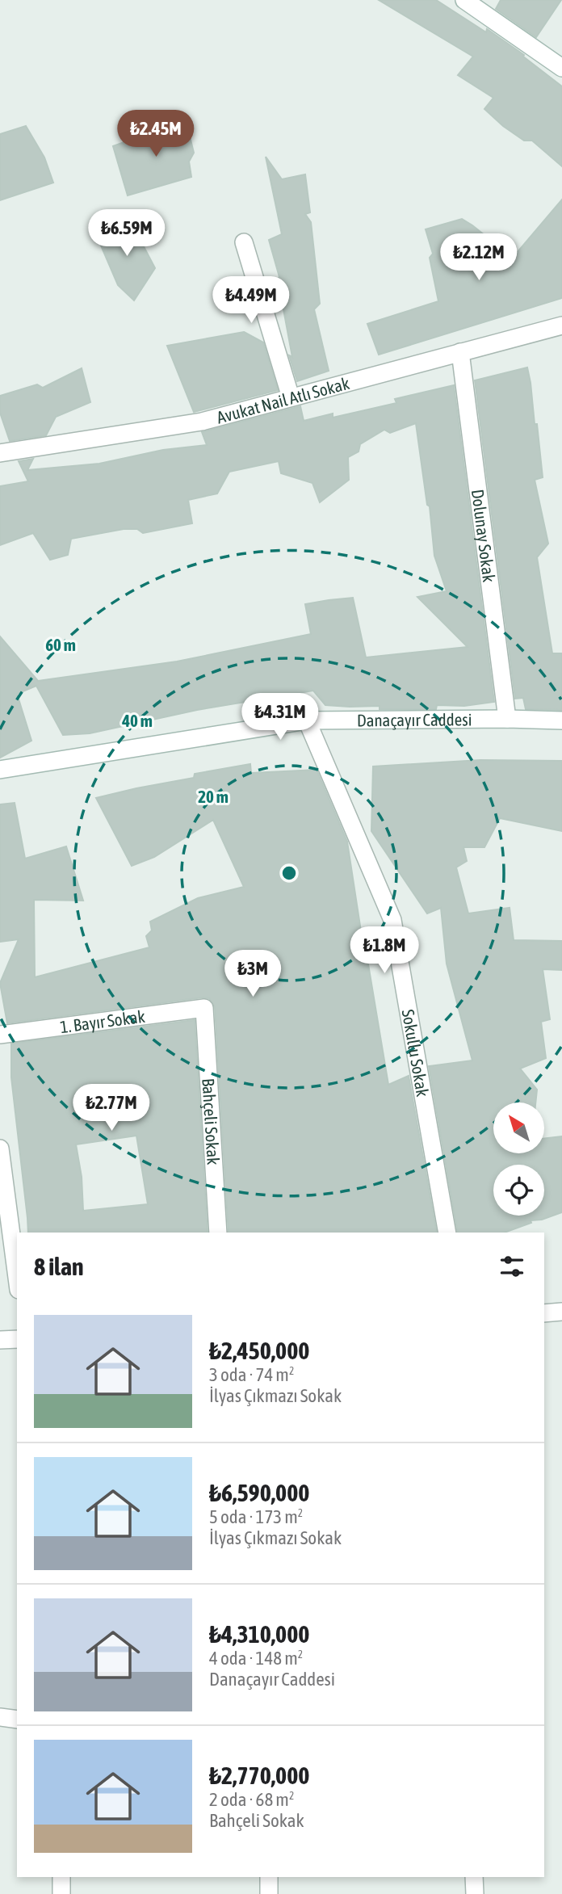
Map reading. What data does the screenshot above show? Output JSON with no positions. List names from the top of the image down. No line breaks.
{"streets":{"street":["Avukat Nail Atlı Sokak","Dolunay Sokak","Danaçayır Caddesi","1. Bayır Sokak","Sokullu Sokak","Bahçeli Sokak"]},"crossings":[["Avukat Nail Atlı Sokak","Dolunay Sokak"],["Dolunay Sokak","Danaçayır Caddesi"],["Danaçayır Caddesi","Sokullu Sokak"],["1. Bayır Sokak","Bahçeli Sokak"]],"north":"top left","page":{"price":["₺2.45M","₺6.59M","₺2.12M","₺4.49M","₺4.31M","₺1.8M","₺3M","₺2.77M"],"heading":"8 ilan","list":[{"name":"₺2,450,000","note":"3 oda · 74 m² · İlyas Çıkmazı Sokak"},{"name":"₺6,590,000","note":"5 oda · 173 m² · İlyas Çıkmazı Sokak"},{"name":"₺4,310,000","note":"4 oda · 148 m² · Danaçayır Caddesi"},{"name":"₺2,770,000","note":"2 oda · 68 m² · Bahçeli Sokak"}]},"rings":["60 m","40 m","20 m"]}
